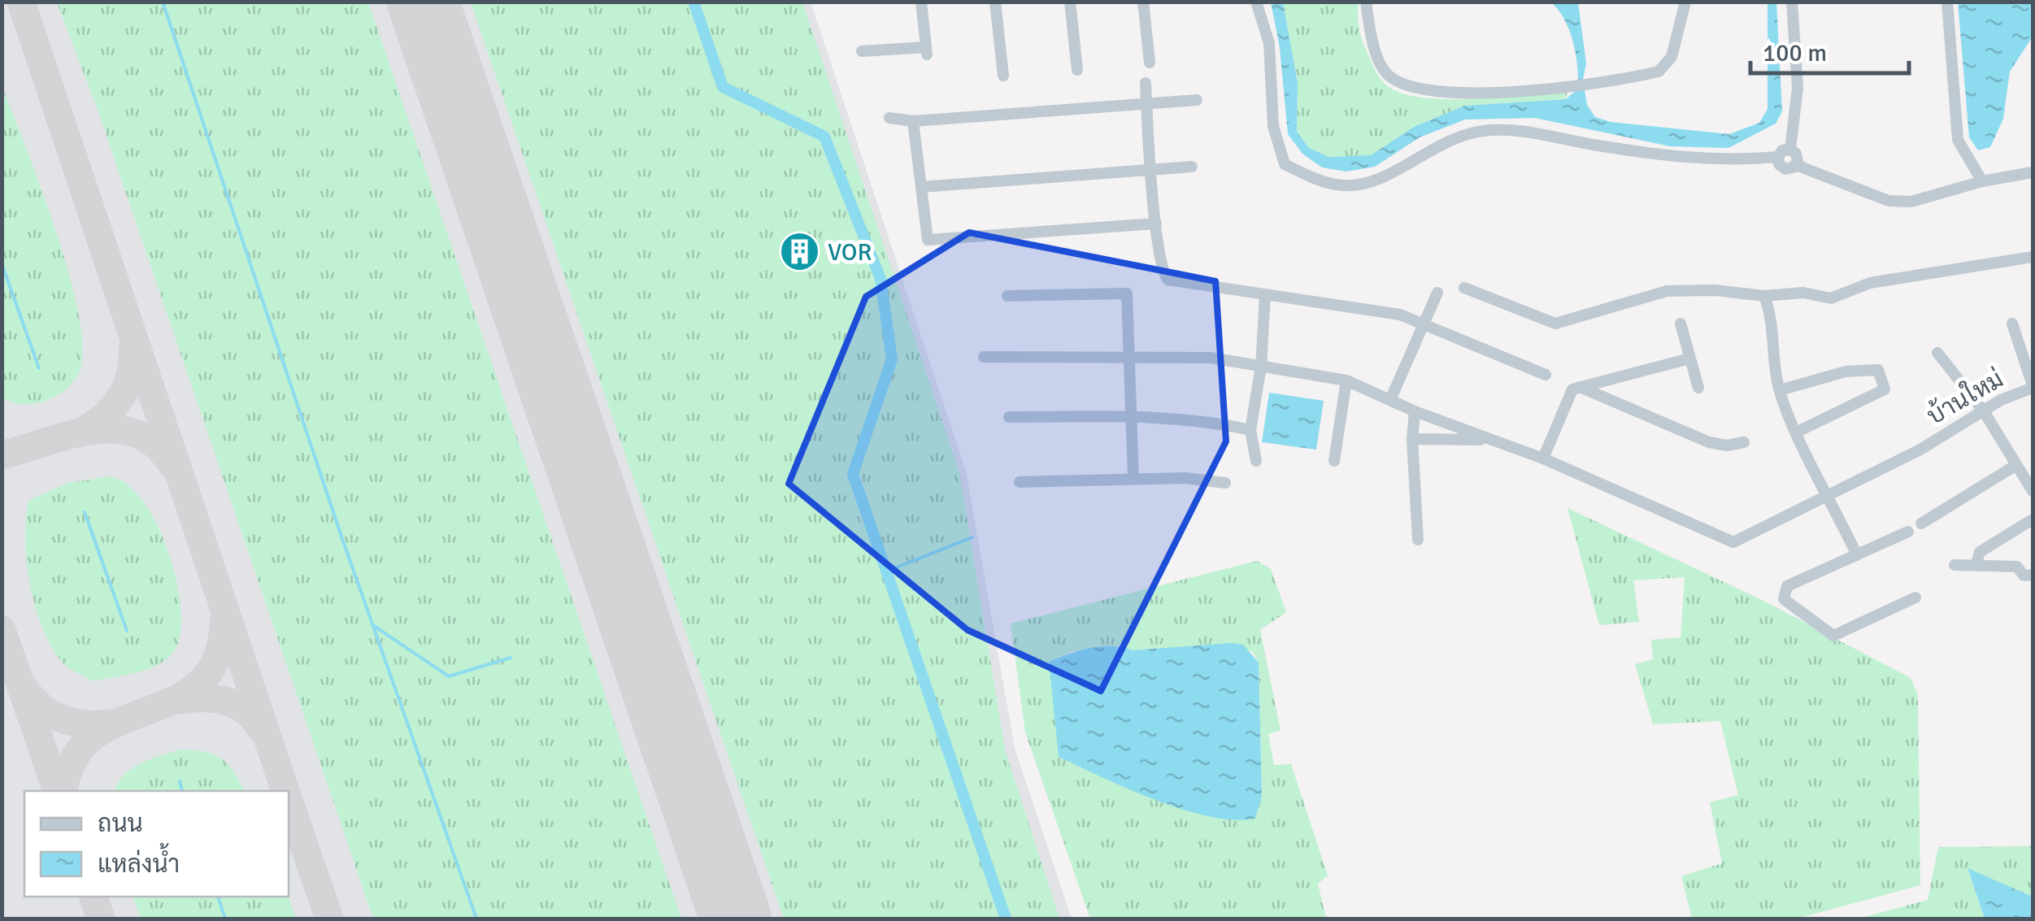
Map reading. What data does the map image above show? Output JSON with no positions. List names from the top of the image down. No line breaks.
{"streets":{"street":["บ้านใหม่"]},"places":{"building":["VOR"]},"legend":["ถนน","แหล่งน้ำ"],"scale_bar":"100 m"}
